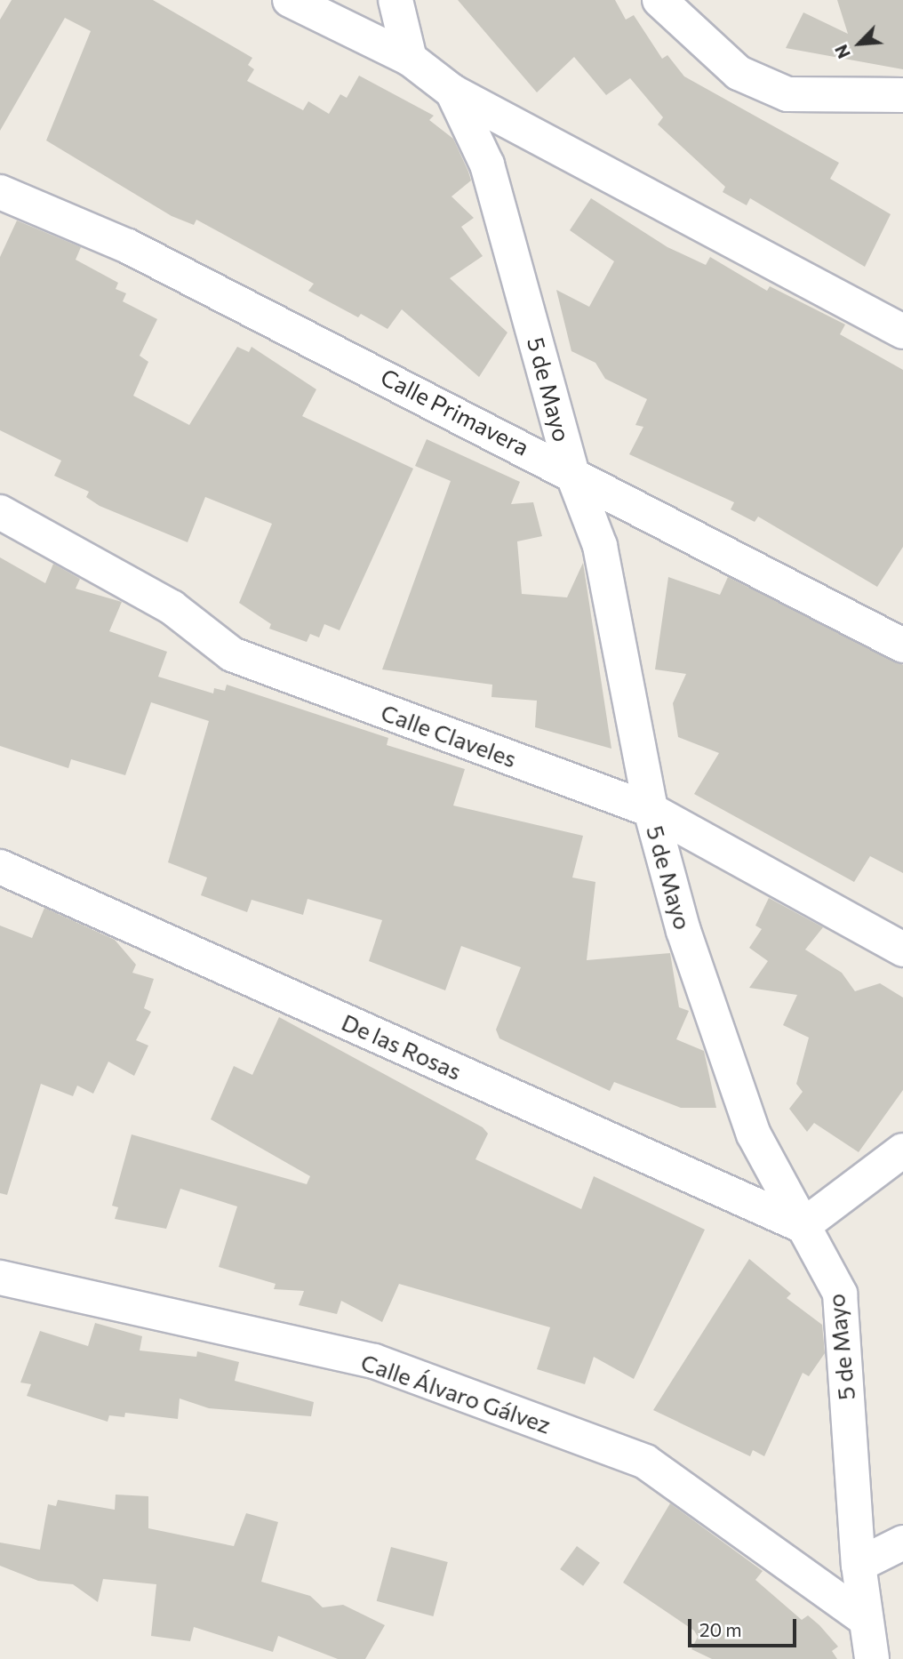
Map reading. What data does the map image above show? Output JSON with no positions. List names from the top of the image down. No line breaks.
{"streets":{"street":["5 de Mayo","Calle Primavera","Calle Claveles","De las Rosas","Calle Álvaro Gálvez"]},"crossings":[["5 de Mayo","Calle Primavera"],["5 de Mayo","Calle Claveles"],["5 de Mayo","De las Rosas"],["5 de Mayo","Calle Álvaro Gálvez"]],"scale_bar":"20 m","north":"bottom left"}
